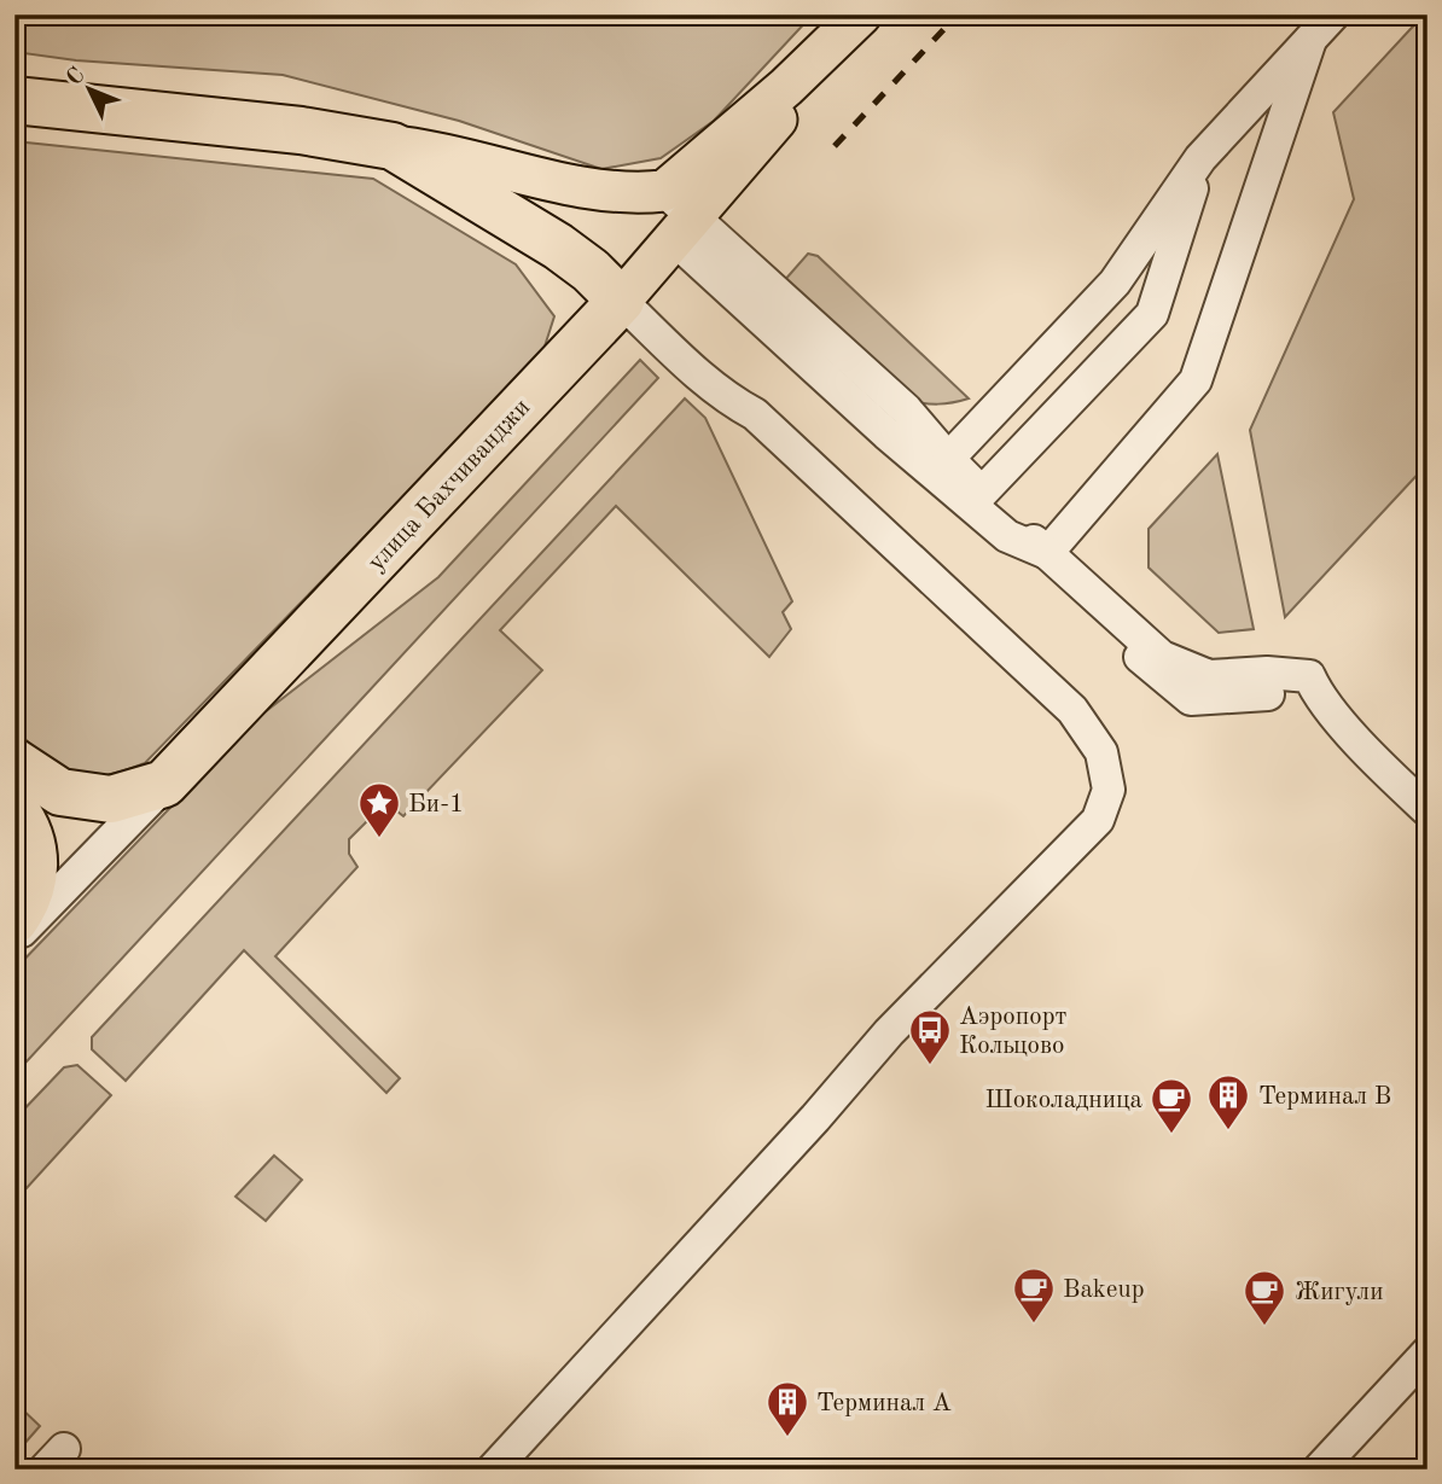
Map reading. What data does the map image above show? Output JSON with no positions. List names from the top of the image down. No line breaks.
{"streets":{"highway":["улица Бахчиванджи"]},"places":{"place":["Би-1"],"bus stop":["Аэропорт Кольцово"],"building":["Терминал B","Терминал А"],"cafe":["Шоколадница","Bakeup","Жигули"]},"north":"top left"}
